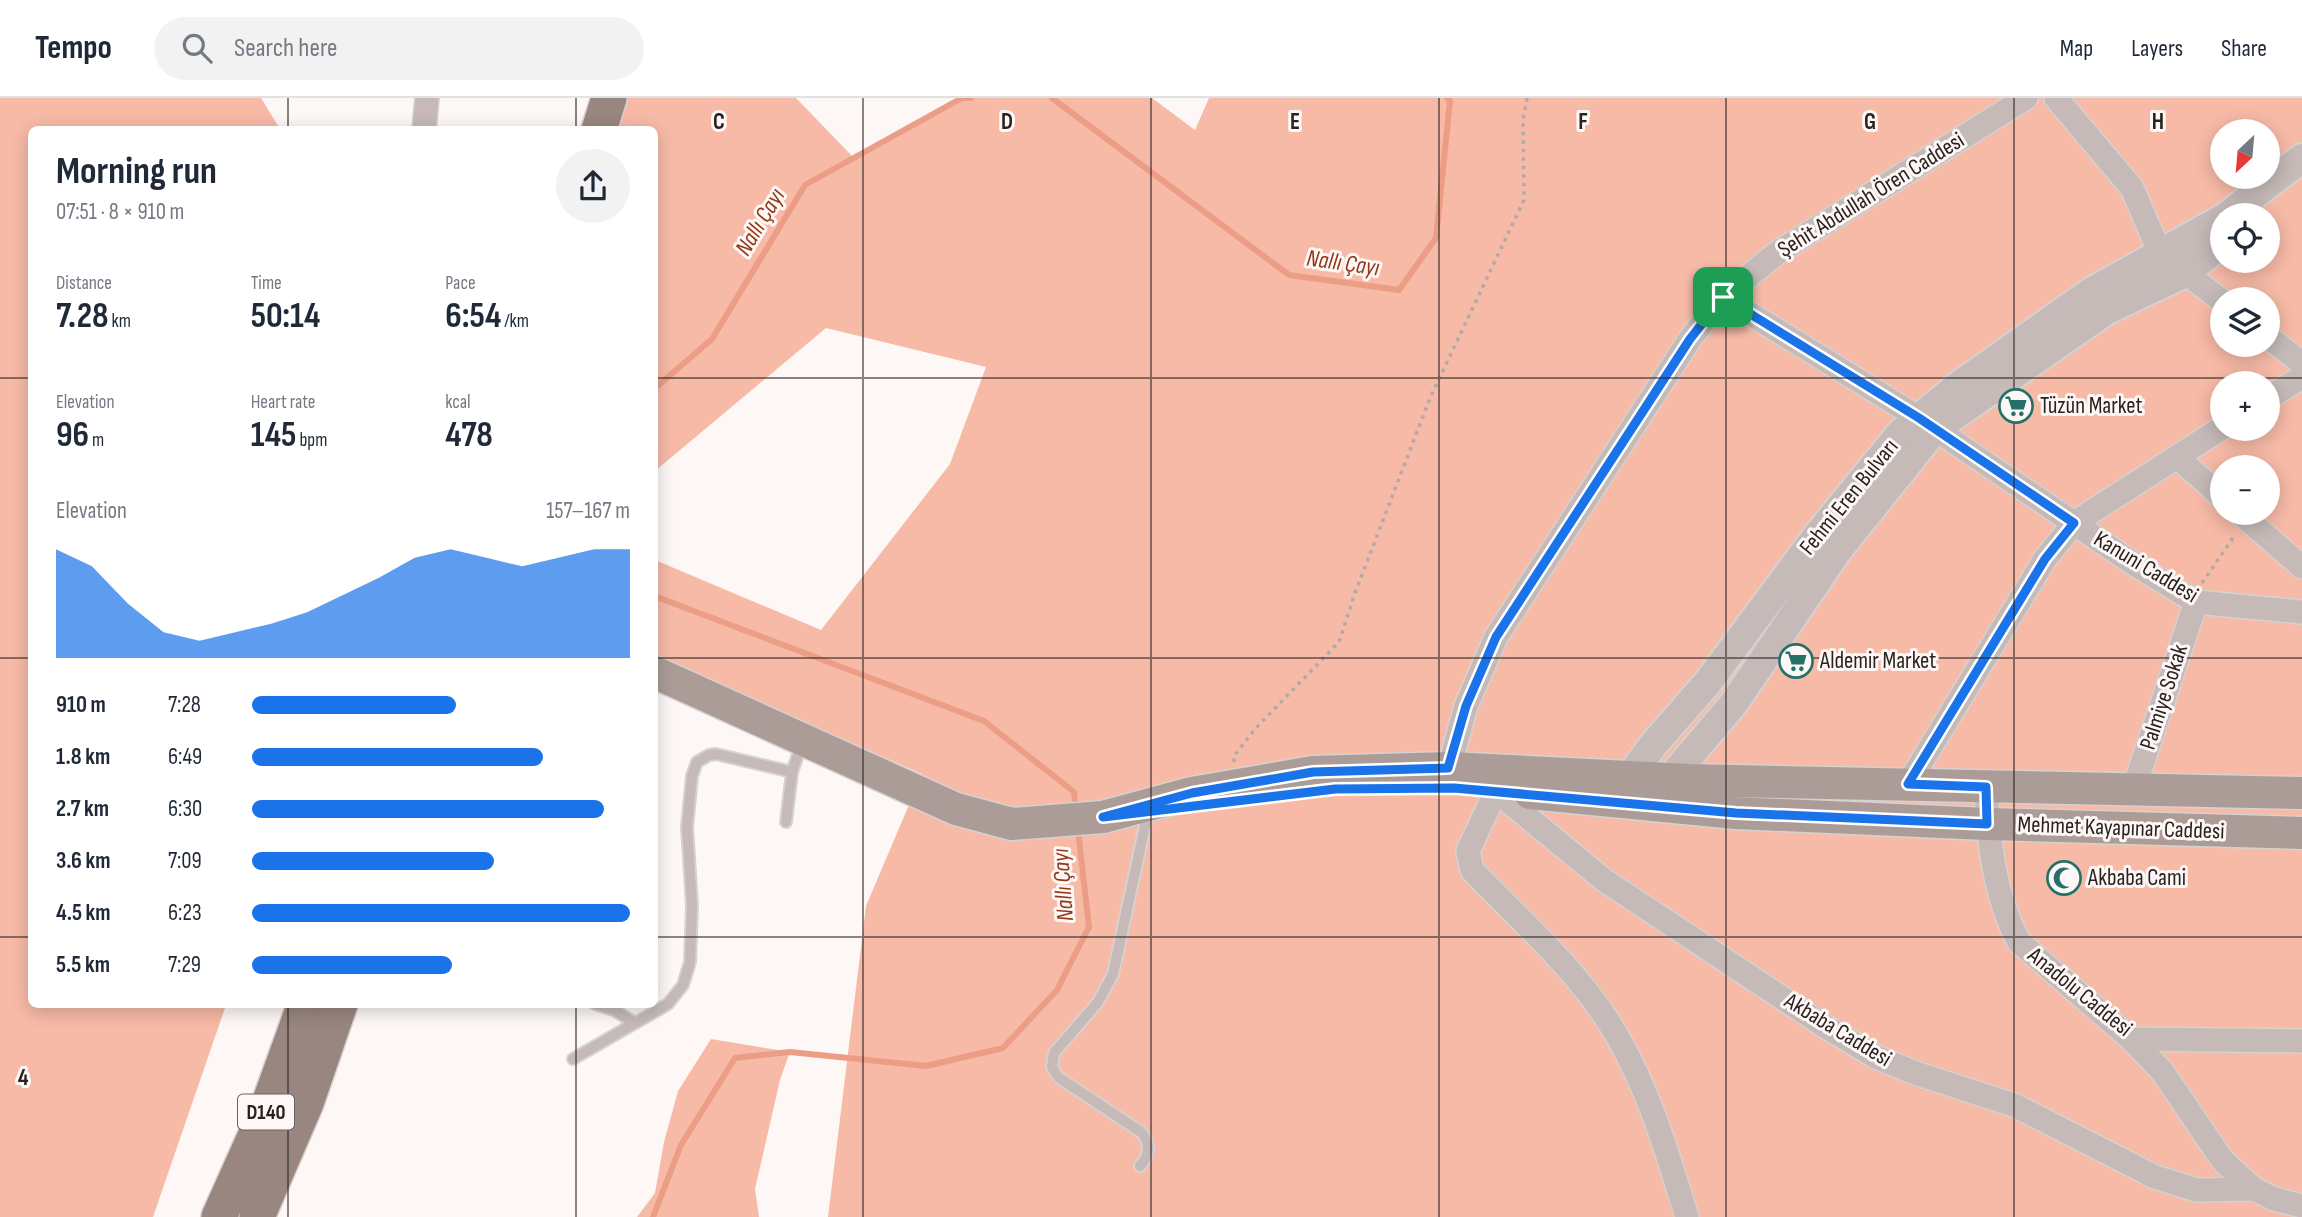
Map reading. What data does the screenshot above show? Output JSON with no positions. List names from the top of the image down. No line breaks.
{"streets":{"main road":["Mehmet Kayapınar Caddesi","D140"],"street":["Şehit Abdullah Ören Caddesi","Fehmi Eren Bulvarı","Kanuni Caddesi","Palmiye Sokak","Anadolu Caddesi","Akbaba Caddesi"]},"crossings":[["Şehit Abdullah Ören Caddesi","Kanuni Caddesi"],["Fehmi Eren Bulvarı","Kanuni Caddesi"],["Fehmi Eren Bulvarı","Mehmet Kayapınar Caddesi"],["Kanuni Caddesi","Palmiye Sokak"],["Palmiye Sokak","Mehmet Kayapınar Caddesi"],["Mehmet Kayapınar Caddesi","Anadolu Caddesi"],["Mehmet Kayapınar Caddesi","Akbaba Caddesi"]],"water":["Nallı Çayı"],"places":{"supermarket":["Tüzün Market","Aldemir Market"],"mosque":["Akbaba Cami"]},"north":"bottom left","page":{"header":"Tempo","search":"Search here","nav":["Map","Layers","Share"],"map_buttons":["+","−"],"heading":["Morning run","07:51 · 8 × 910 m"],"stats":[["Distance","7.28 km"],["Time","50:14"],["Pace","6:54 /km"],["Elevation","96 m"],["Heart rate","145 bpm"],["kcal","478"]],"chart":["Elevation","157–167 m"],"list":[{"name":"910 m","note":"7:28"},{"name":"1.8 km","note":"6:49"},{"name":"2.7 km","note":"6:30"},{"name":"3.6 km","note":"7:09"},{"name":"4.5 km","note":"6:23"},{"name":"5.5 km","note":"7:29"}]},"grid":{"columns":["C","D","E","F","G","H"],"rows":["4"]}}
